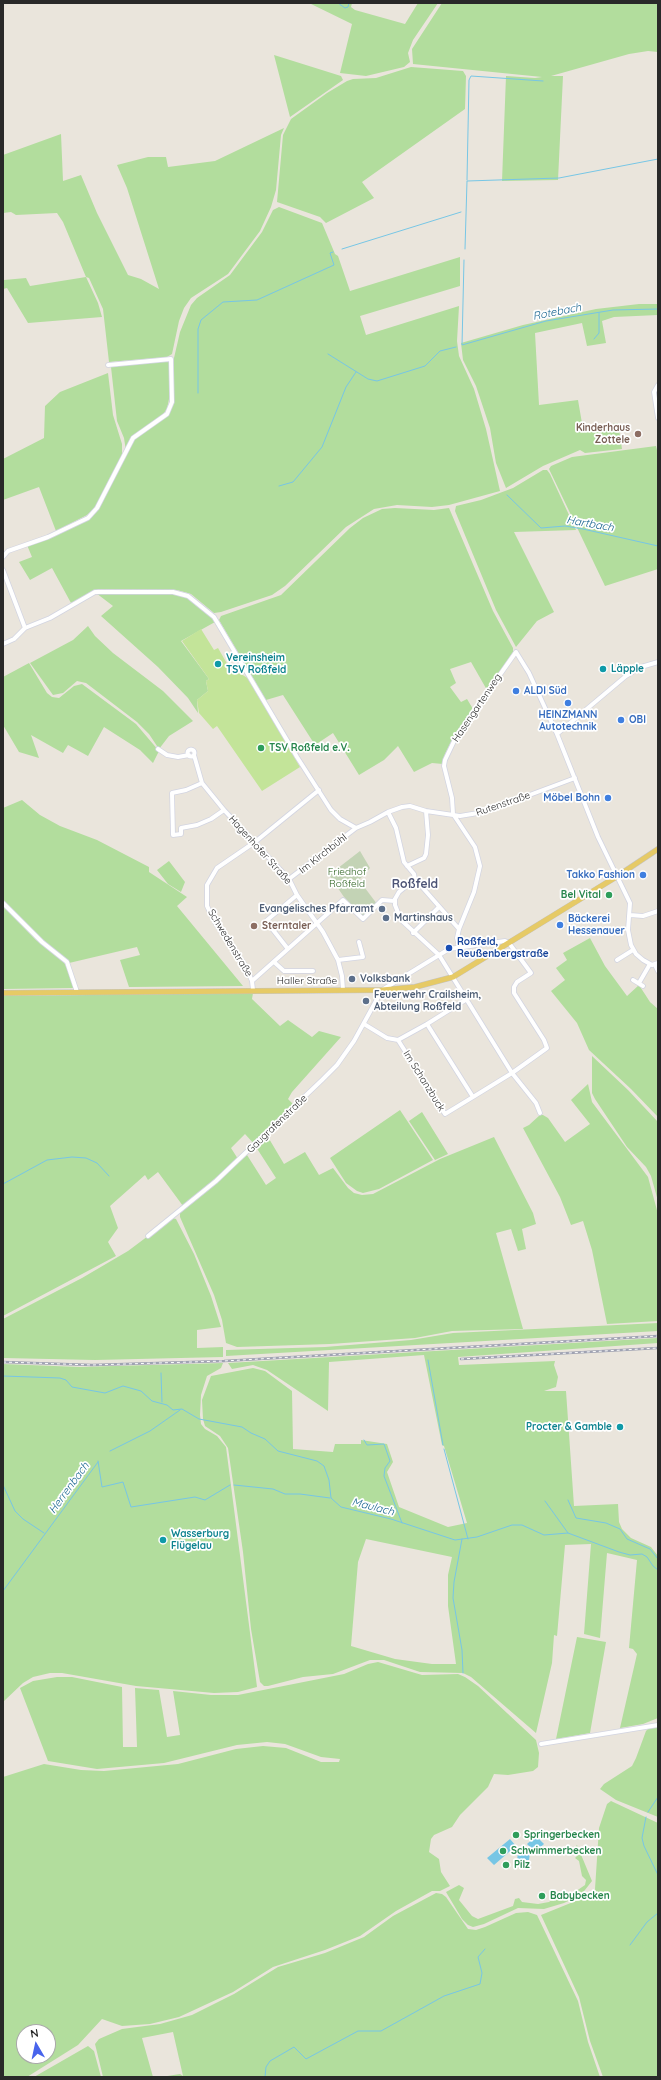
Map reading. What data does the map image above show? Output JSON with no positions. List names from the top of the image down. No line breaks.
{"streets":{"main road":["Haller Straße"],"street":["Hasengartenweg","Rutenstraße","Hagenhofer Straße","Im Kirchbühl","Schwedenstraße","Im Schanzbuck","Gaugrafenstraße"]},"crossings":[["Hasengartenweg","Rutenstraße"],["Rutenstraße","Im Kirchbühl"],["Hagenhofer Straße","Im Kirchbühl"],["Hagenhofer Straße","Schwedenstraße"],["Hagenhofer Straße","Haller Straße"],["Schwedenstraße","Haller Straße"],["Haller Straße","Im Schanzbuck"],["Haller Straße","Gaugrafenstraße"],["Im Schanzbuck","Gaugrafenstraße"]],"districts":["Roßfeld"],"water":["Rotebach","Hartbach","Herrenbach","Maulach"],"parks":["Friedhof Roßfeld"],"places":["Kinderhaus Zottele","Vereinsheim TSV Roßfeld","Läpple","ALDI Süd","HEINZMANN Autotechnik","OBI","TSV Roßfeld e.V.","Möbel Bohn","Takko Fashion","Bel Vital","Evangelisches Pfarramt","Martinshaus","Bäckerei Hessenauer","Sterntaler","Roßfeld, Reußenbergstraße","Volksbank","Feuerwehr Crailsheim, Abteilung Roßfeld","Procter & Gamble","Wasserburg Flügelau","Springerbecken","Schwimmerbecken","Pilz","Babybecken"],"north":"top"}
